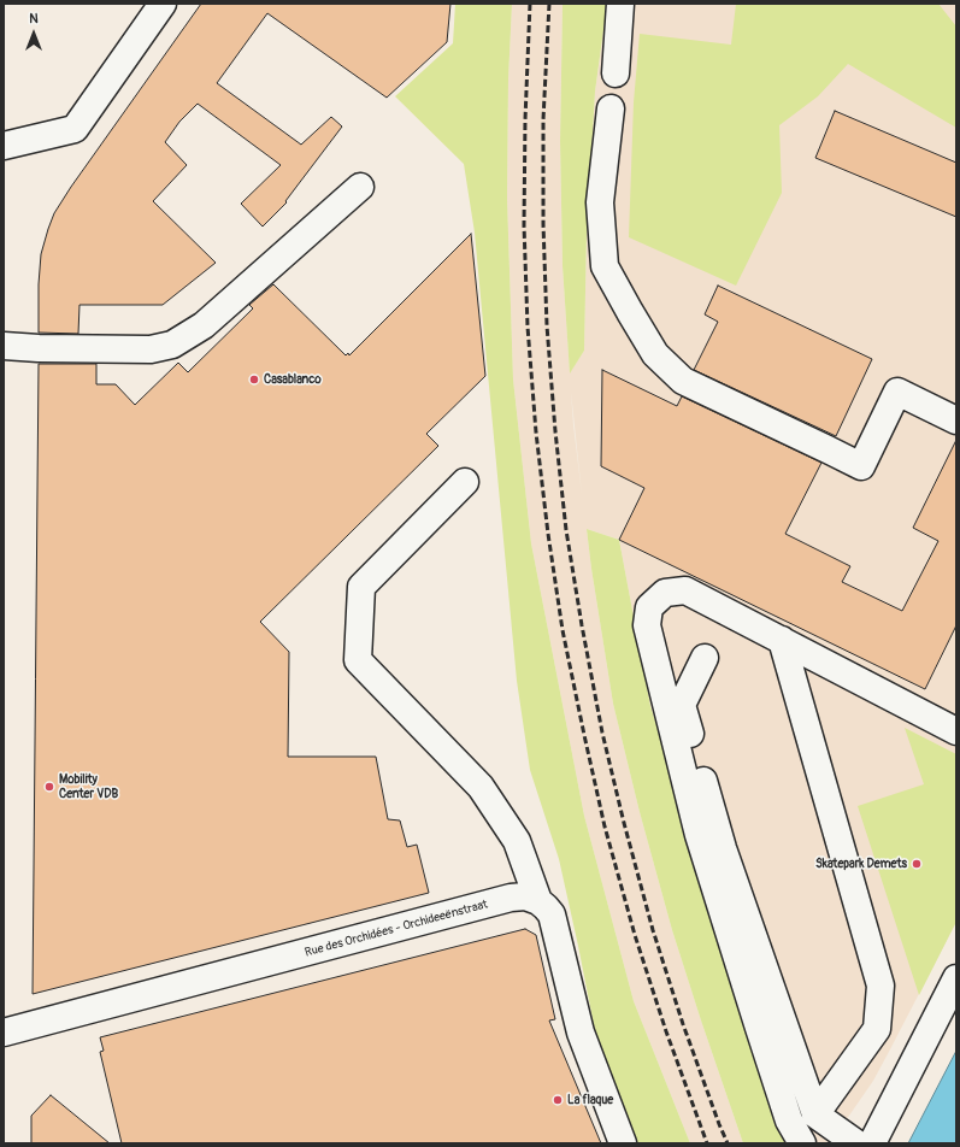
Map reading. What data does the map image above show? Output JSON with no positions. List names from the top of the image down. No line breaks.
{"streets":{"street":["Rue des Orchidées - Orchideeënstraat"]},"places":["Casablanco","Mobility Center VDB","Skatepark Demets","La flaque"],"north":"top"}
